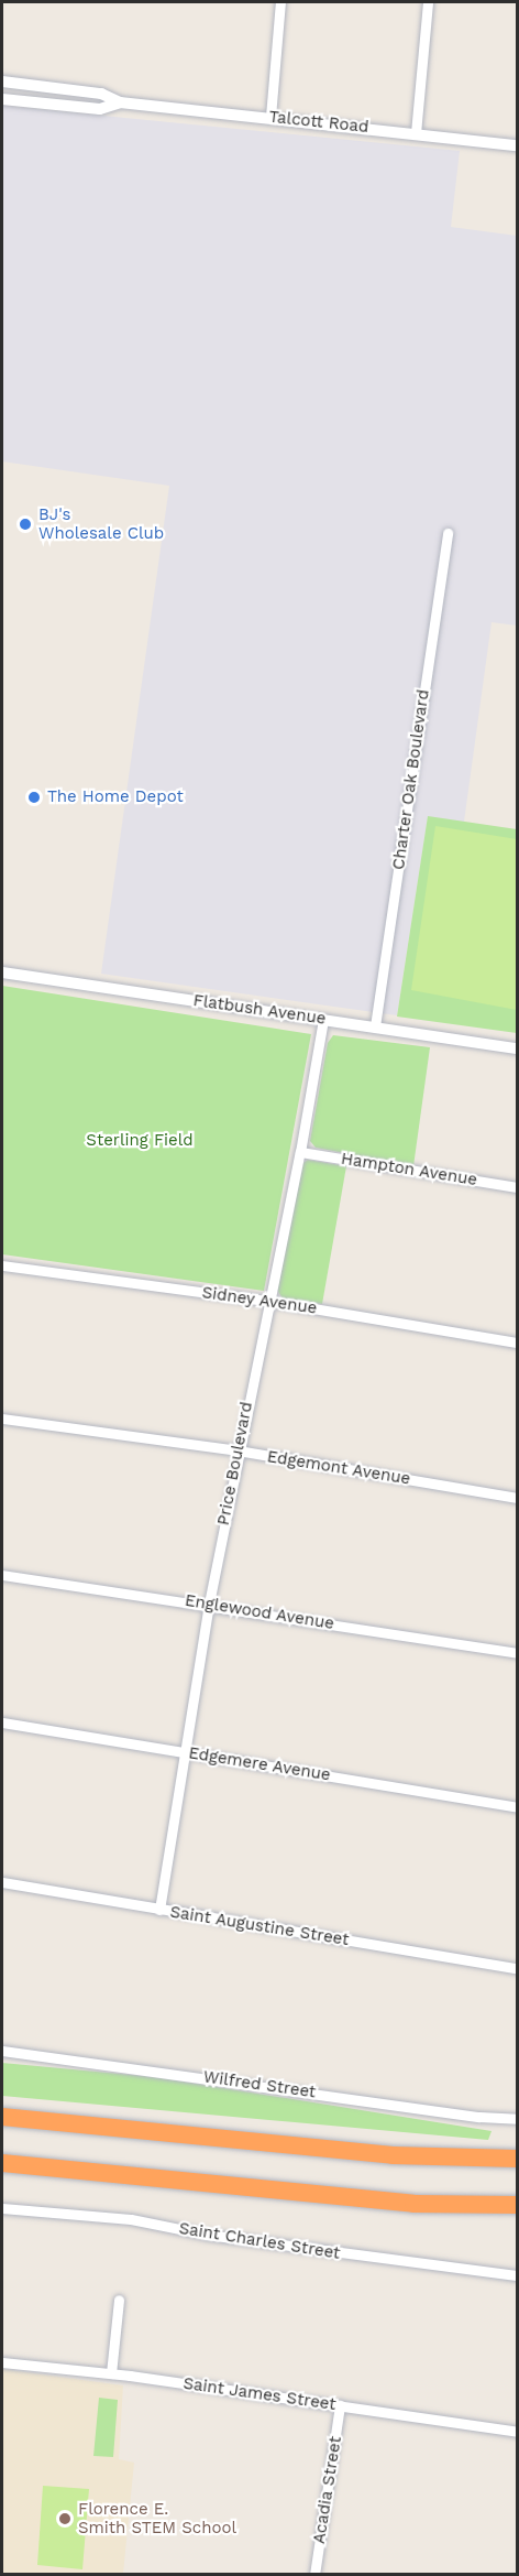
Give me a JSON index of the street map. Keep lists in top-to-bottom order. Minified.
{"streets":{"street":["Talcott Road","Charter Oak Boulevard","Flatbush Avenue","Hampton Avenue","Sidney Avenue","Price Boulevard","Edgemont Avenue","Englewood Avenue","Edgemere Avenue","Saint Augustine Street","Wilfred Street","Saint Charles Street","Saint James Street","Acadia Street"]},"crossings":[["Charter Oak Boulevard","Flatbush Avenue"],["Flatbush Avenue","Price Boulevard"],["Hampton Avenue","Price Boulevard"],["Sidney Avenue","Price Boulevard"],["Price Boulevard","Edgemont Avenue"],["Price Boulevard","Englewood Avenue"],["Price Boulevard","Edgemere Avenue"],["Price Boulevard","Saint Augustine Street"],["Saint James Street","Acadia Street"]],"parks":["Sterling Field"],"places":["BJ's Wholesale Club","The Home Depot","Florence E. Smith STEM School"]}
